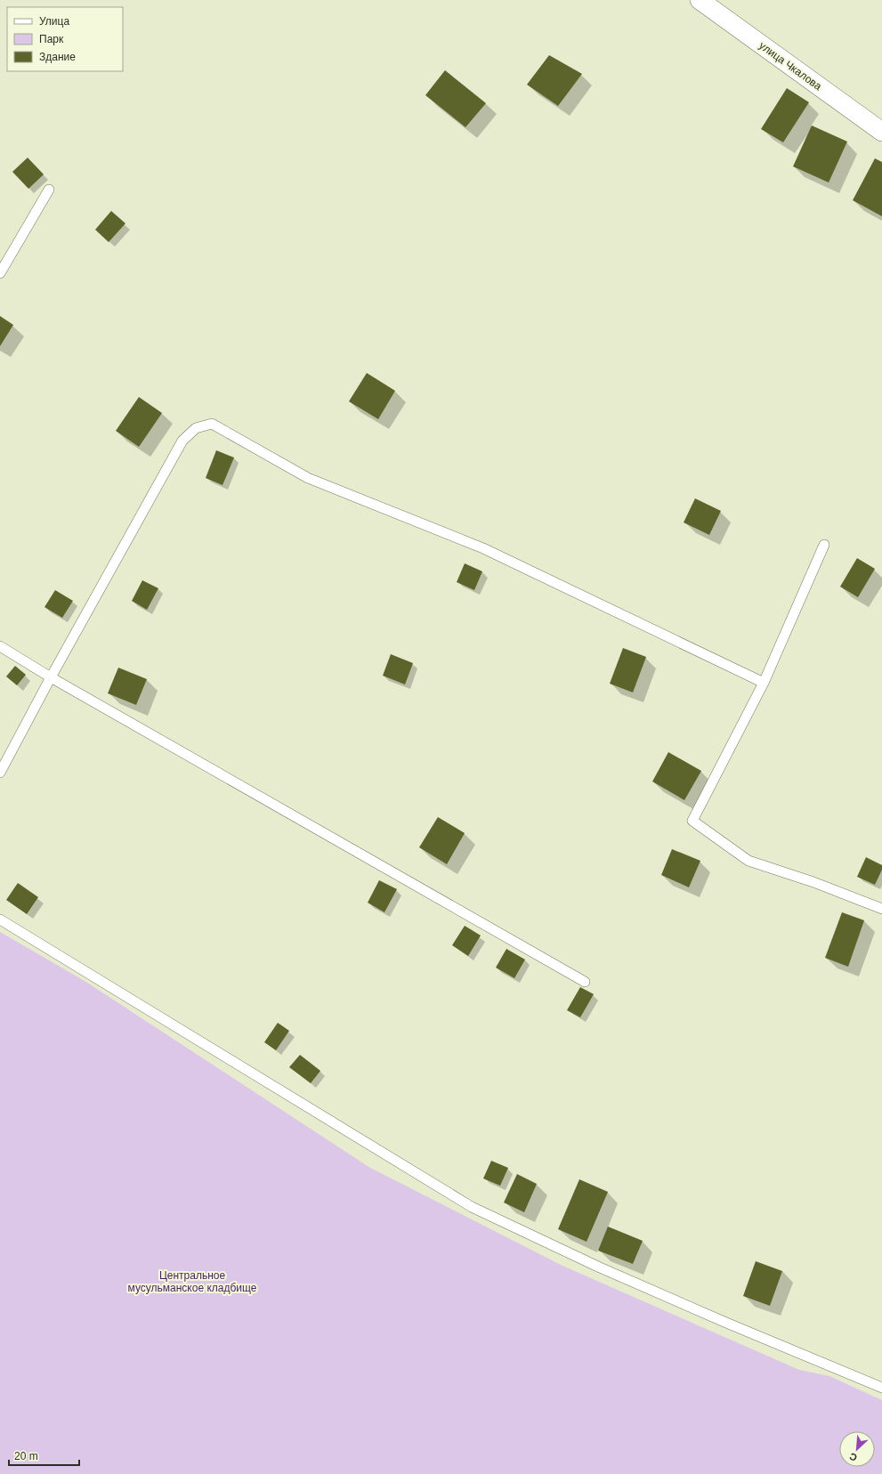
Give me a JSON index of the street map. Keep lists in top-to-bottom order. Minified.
{"streets":{"street":["улица Чкалова"]},"parks":["Центральное мусульманское кладбище"],"legend":["Улица","Парк","Здание"],"scale_bar":"20 m","north":"bottom left"}
